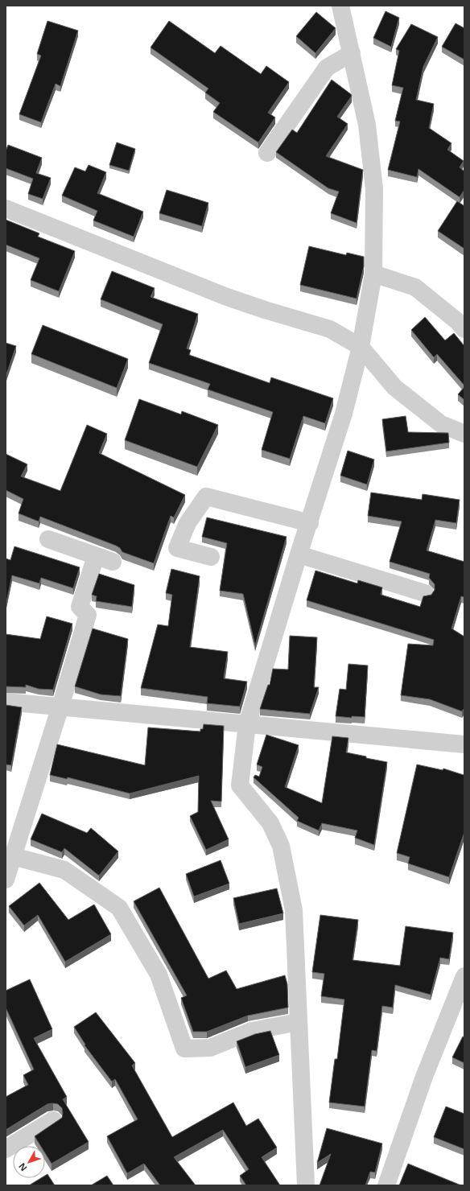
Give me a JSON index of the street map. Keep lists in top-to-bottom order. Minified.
{"north":"bottom left"}
